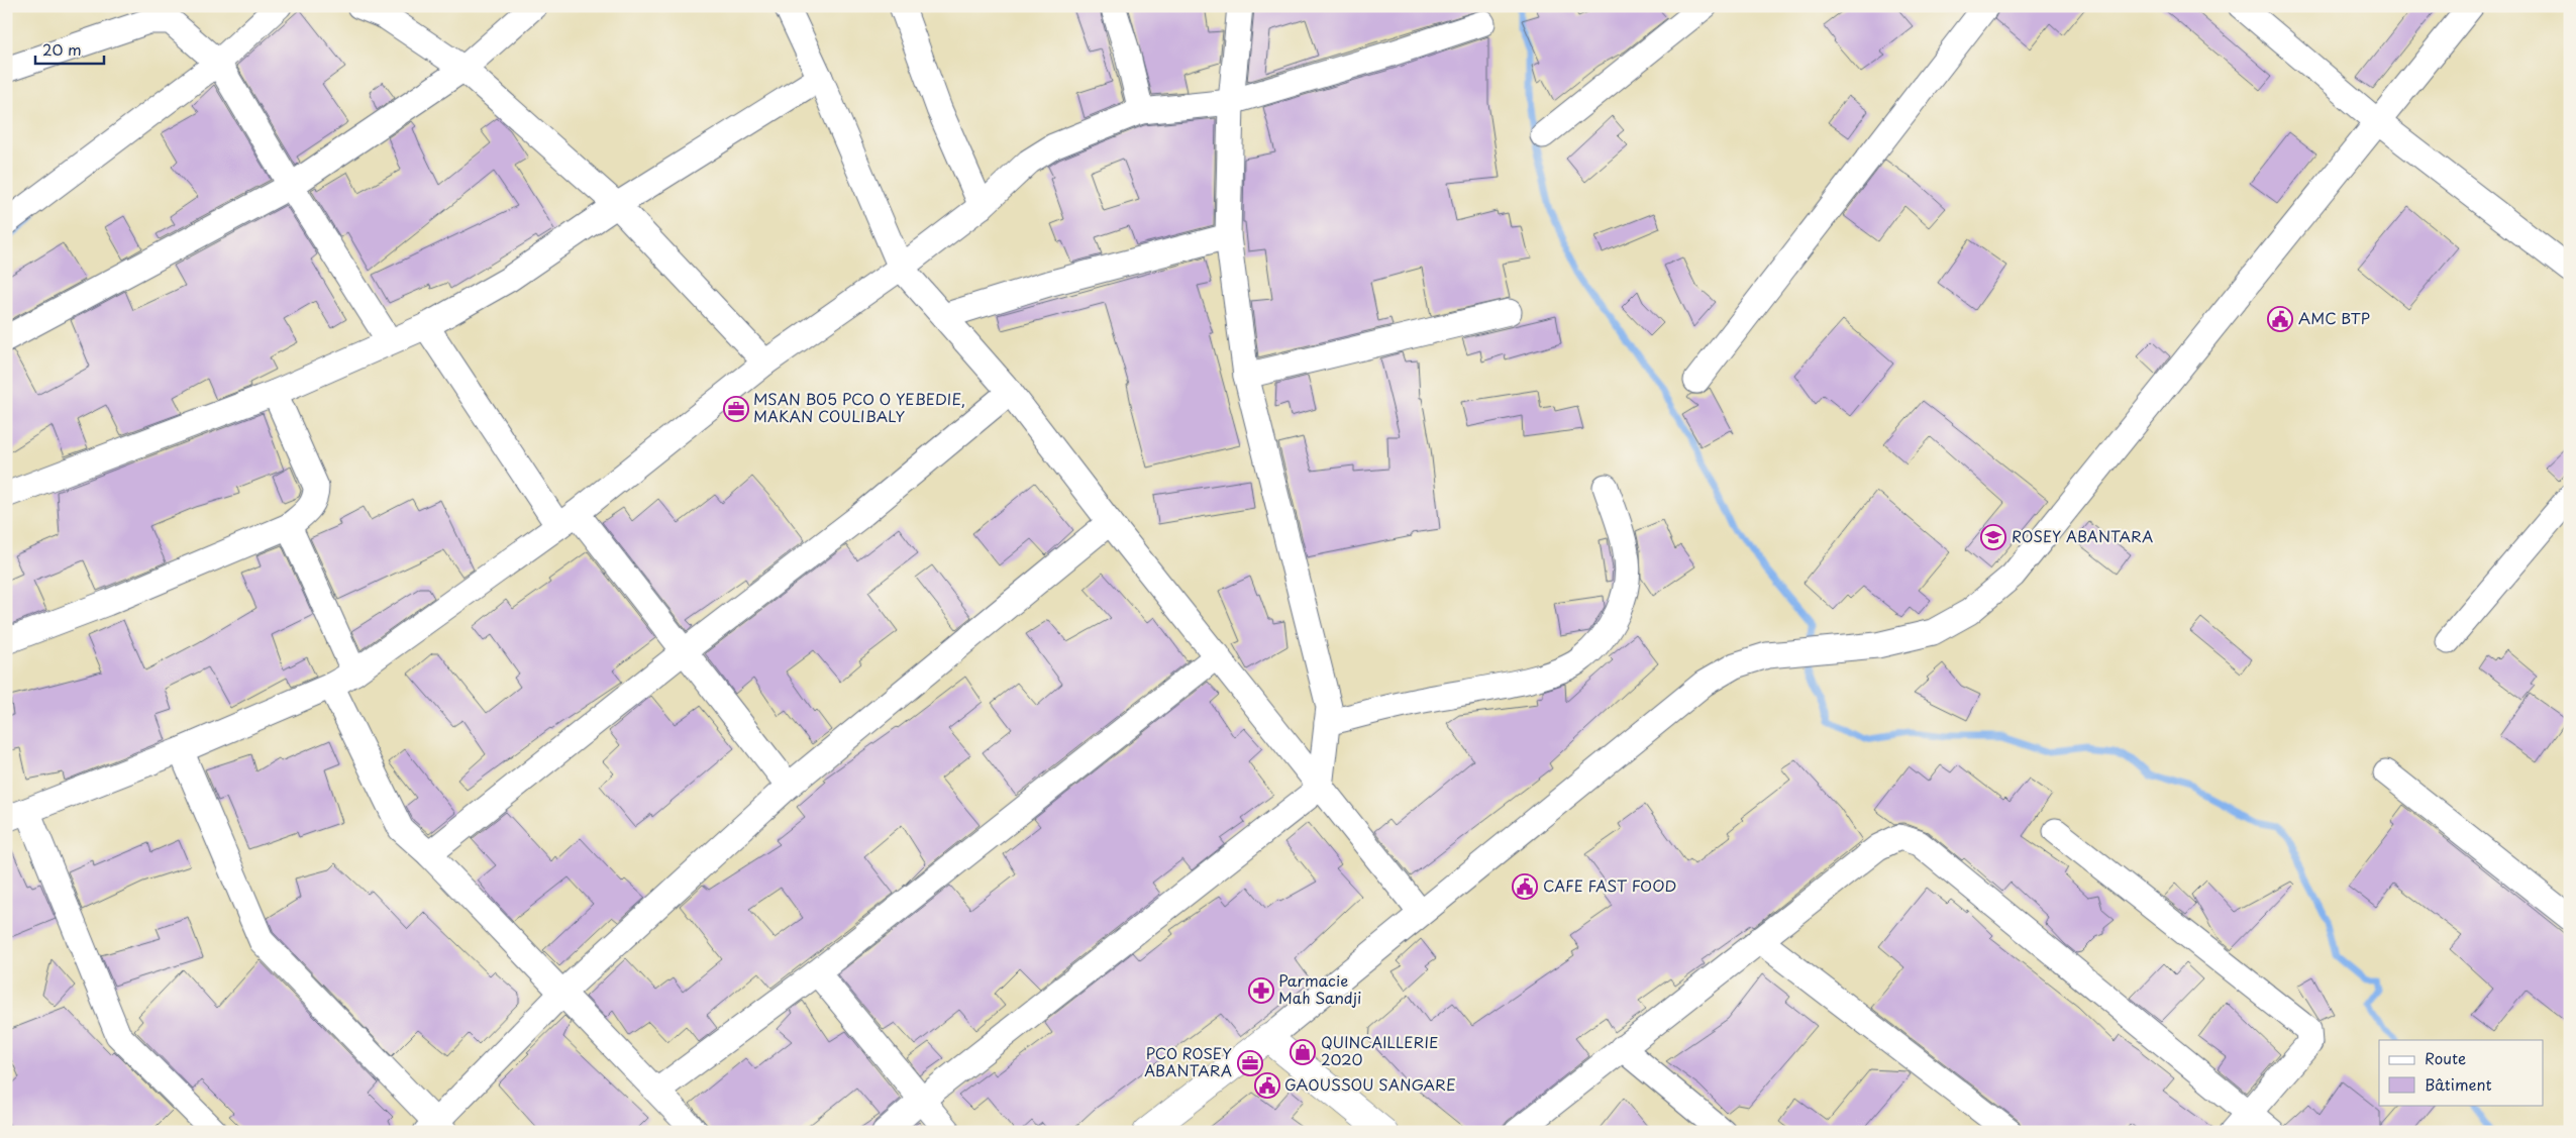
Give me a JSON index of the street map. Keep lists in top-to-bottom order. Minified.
{"places":{"public building":["AMC BTP","CAFE FAST FOOD","GAOUSSOU SANGARE"],"office":["MSAN B05 PCO O YEBEDIE, MAKAN COULIBALY","PCO ROSEY ABANTARA"],"school or university":["ROSEY ABANTARA"],"pharmacy":["Parmacie Mah Sandji"],"shop":["QUINCAILLERIE 2020"]},"legend":["Route","Bâtiment"],"scale_bar":"20 m"}
